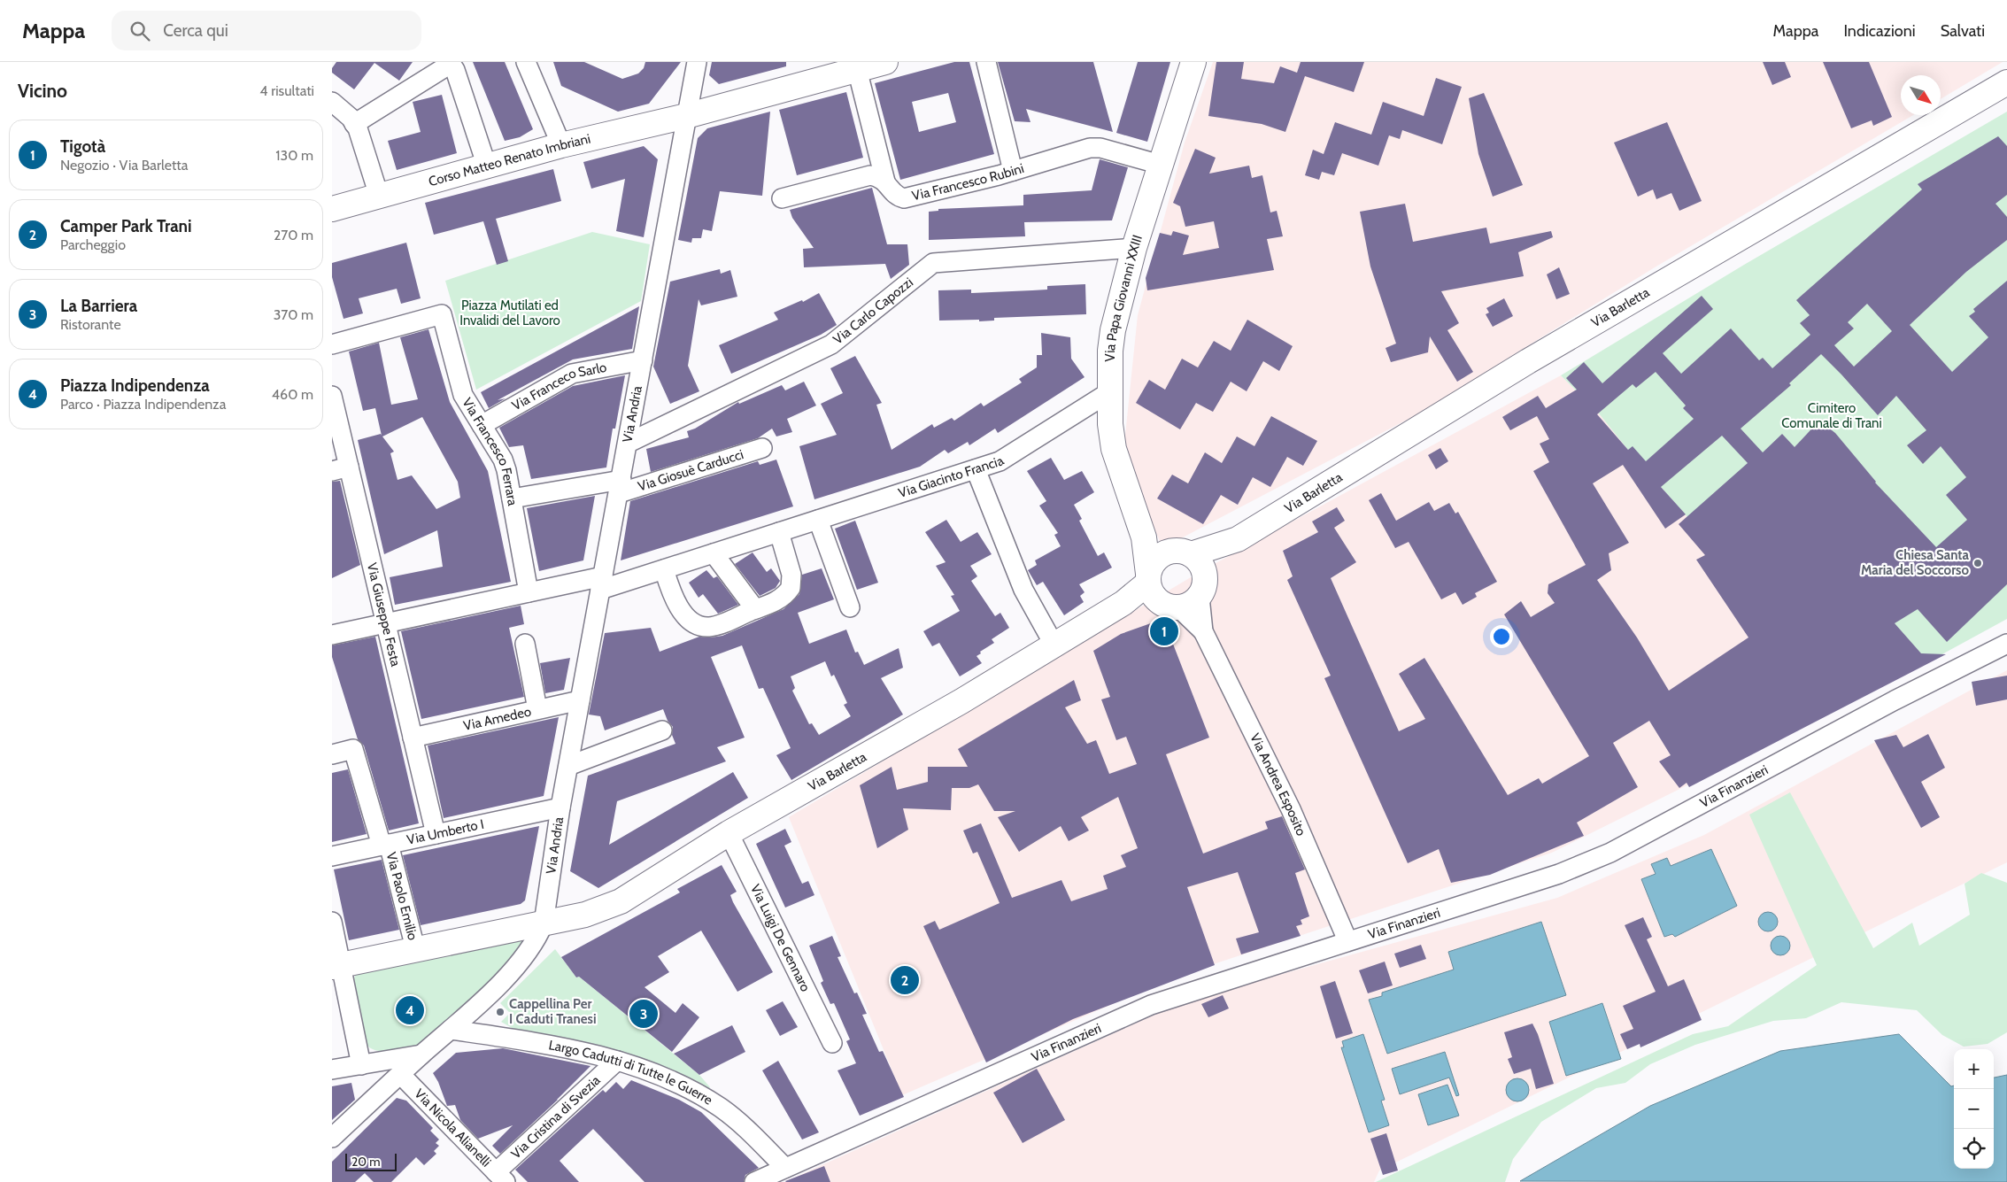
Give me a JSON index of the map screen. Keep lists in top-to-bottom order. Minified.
{"streets":{"main road":["Corso Matteo Renato Imbriani","Via Papa Giovanni XXIII","Via Barletta"],"street":["Via Francesco Rubini","Via Carlo Capozzi","Via Franceco Sarlo","Via Andria","Via Francesco Ferrara","Via Giosuè Carducci","Via Giacinto Francia","Via Giuseppe Festa","Via Amedeo","Via Andrea Esposito","Via Finanzieri","Via Umberto I","Via Paolo Emilio","Via Luigi De Gennaro","Largo Cadutti di Tutte le Guerre","Via Cristina di Svezia","Via Nicola Alianelli"]},"crossings":[["Corso Matteo Renato Imbriani","Via Andria"],["Via Francesco Rubini","Via Papa Giovanni XXIII"],["Via Papa Giovanni XXIII","Via Barletta"],["Via Papa Giovanni XXIII","Via Carlo Capozzi"],["Via Papa Giovanni XXIII","Via Giacinto Francia"],["Via Papa Giovanni XXIII","Via Andrea Esposito"],["Via Barletta","Via Andria"],["Via Barletta","Via Andrea Esposito"],["Via Barletta","Via Paolo Emilio"],["Via Barletta","Via Luigi De Gennaro"],["Via Carlo Capozzi","Via Andria"],["Via Franceco Sarlo","Via Andria"],["Via Franceco Sarlo","Via Francesco Ferrara"],["Via Andria","Via Giosuè Carducci"],["Via Andria","Via Giacinto Francia"],["Via Andria","Via Amedeo"],["Via Andria","Via Umberto I"],["Via Andria","Largo Cadutti di Tutte le Guerre"],["Via Andria","Via Nicola Alianelli"],["Via Francesco Ferrara","Via Giosuè Carducci"],["Via Francesco Ferrara","Via Giacinto Francia"],["Via Giacinto Francia","Via Giuseppe Festa"],["Via Giuseppe Festa","Via Amedeo"],["Via Giuseppe Festa","Via Umberto I"],["Via Andrea Esposito","Via Finanzieri"],["Via Finanzieri","Largo Cadutti di Tutte le Guerre"],["Via Umberto I","Via Paolo Emilio"],["Largo Cadutti di Tutte le Guerre","Via Cristina di Svezia"],["Via Cristina di Svezia","Via Nicola Alianelli"]],"parks":["Piazza Mutilati ed Invalidi del Lavoro","Cimitero Comunale di Trani"],"places":["Chiesa Santa Maria del Soccorso","Cappellina Per I Caduti Tranesi"],"scale_bar":"20 m","north":"bottom right","page":{"header":"Mappa","search":"Cerca qui","nav":["Mappa","Indicazioni","Salvati"],"heading":["Vicino","4 risultati"],"list":[{"mark":"1","name":"Tigotà","note":"Negozio · Via Barletta","value":"130 m"},{"mark":"2","name":"Camper Park Trani","note":"Parcheggio","value":"270 m"},{"mark":"3","name":"La Barriera","note":"Ristorante","value":"370 m"},{"mark":"4","name":"Piazza Indipendenza","note":"Parco · Piazza Indipendenza","value":"460 m"}],"pins":["1","2","4","3"],"map_buttons":["+","−"],"scale":"20 m"}}
